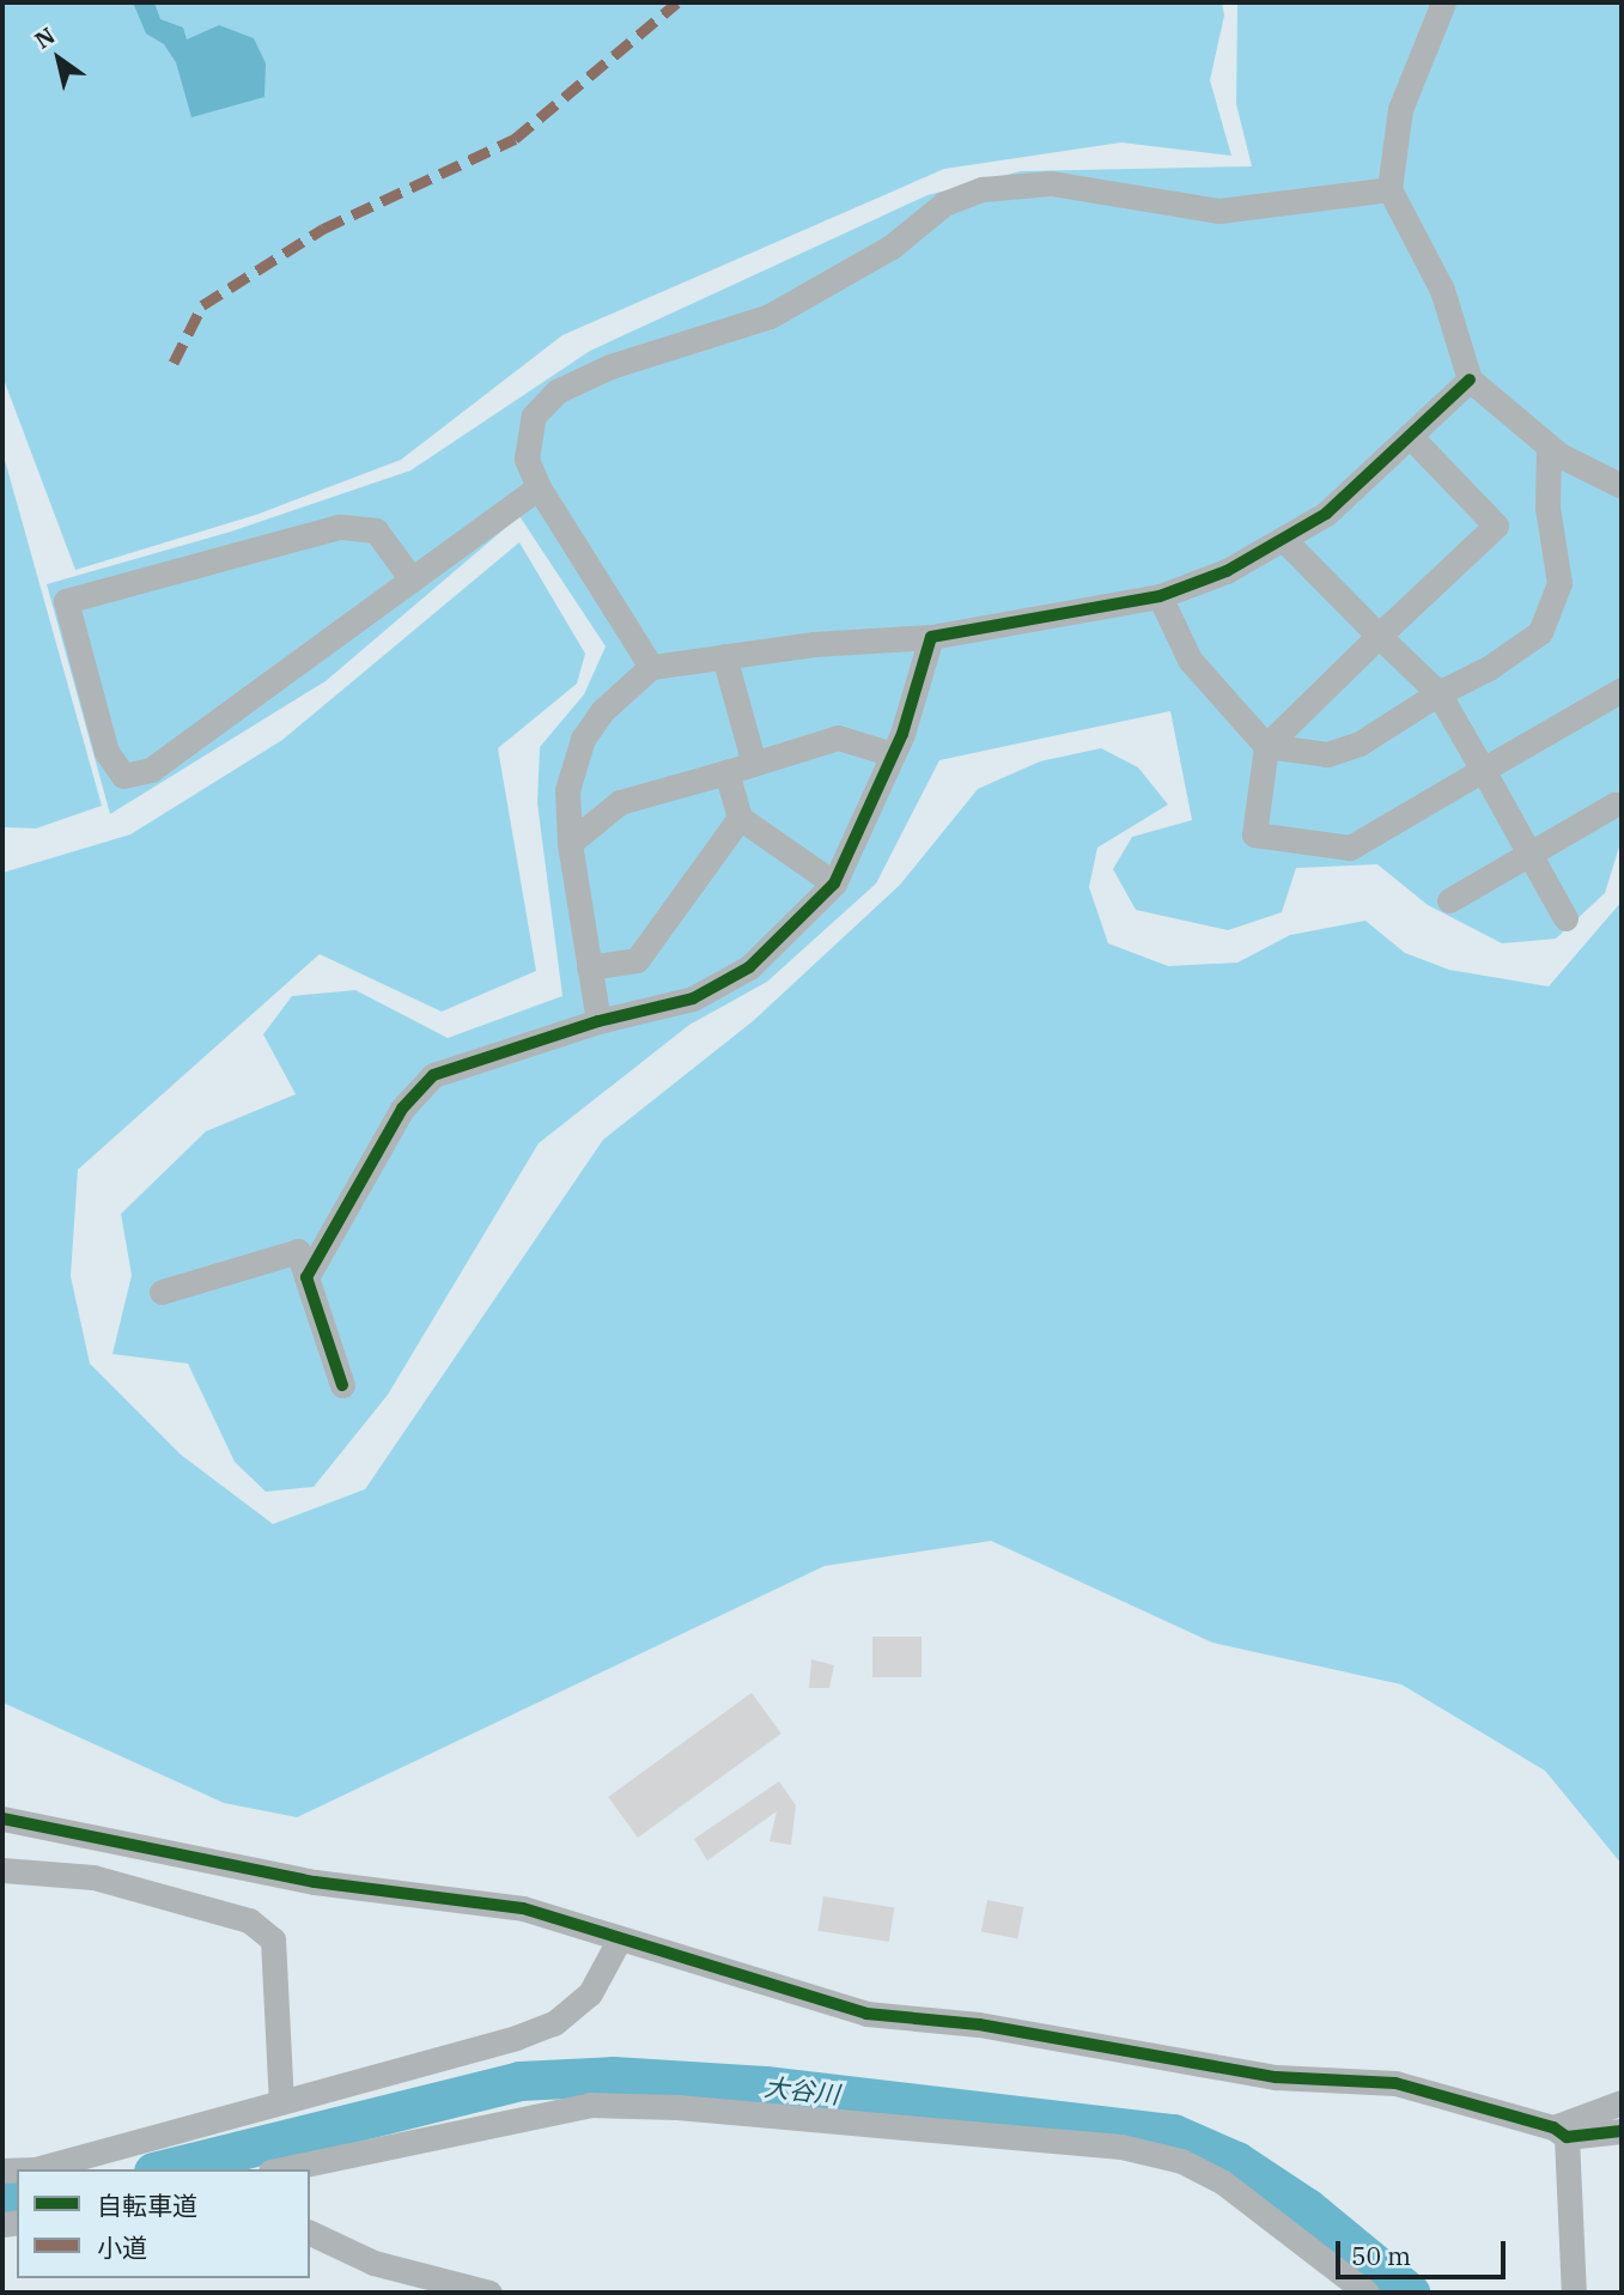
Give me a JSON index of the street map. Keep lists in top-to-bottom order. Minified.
{"water":["大谷川"],"legend":["自転車道","小道"],"scale_bar":"50 m","north":"top left"}
